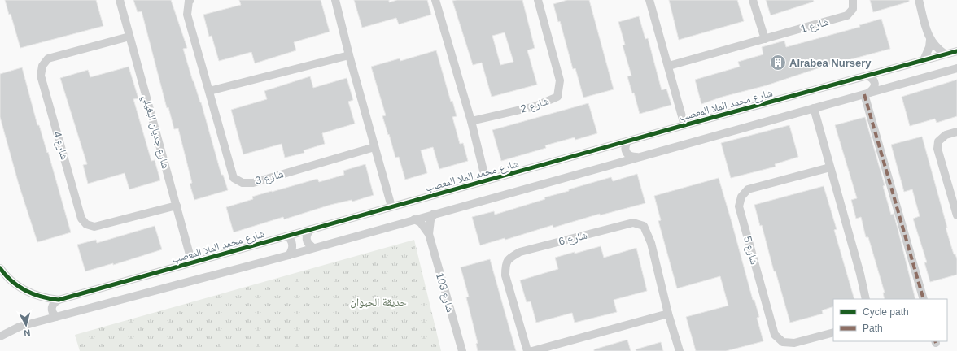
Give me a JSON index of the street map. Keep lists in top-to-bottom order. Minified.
{"streets":{"street":["شارع 1","شارع 2","شارع محمد الملا المعصب","شارع جديان البغيلي","شارع 4","شارع 3","شارع 6","شارع 5","شارع 103"]},"crossings":[["شارع محمد الملا المعصب","شارع جديان البغيلي"],["شارع جديان البغيلي","شارع 4"]],"parks":["حديقة الحيوان"],"places":{"building":["Alrabea Nursery"]},"legend":["Cycle path","Path"],"north":"bottom"}
